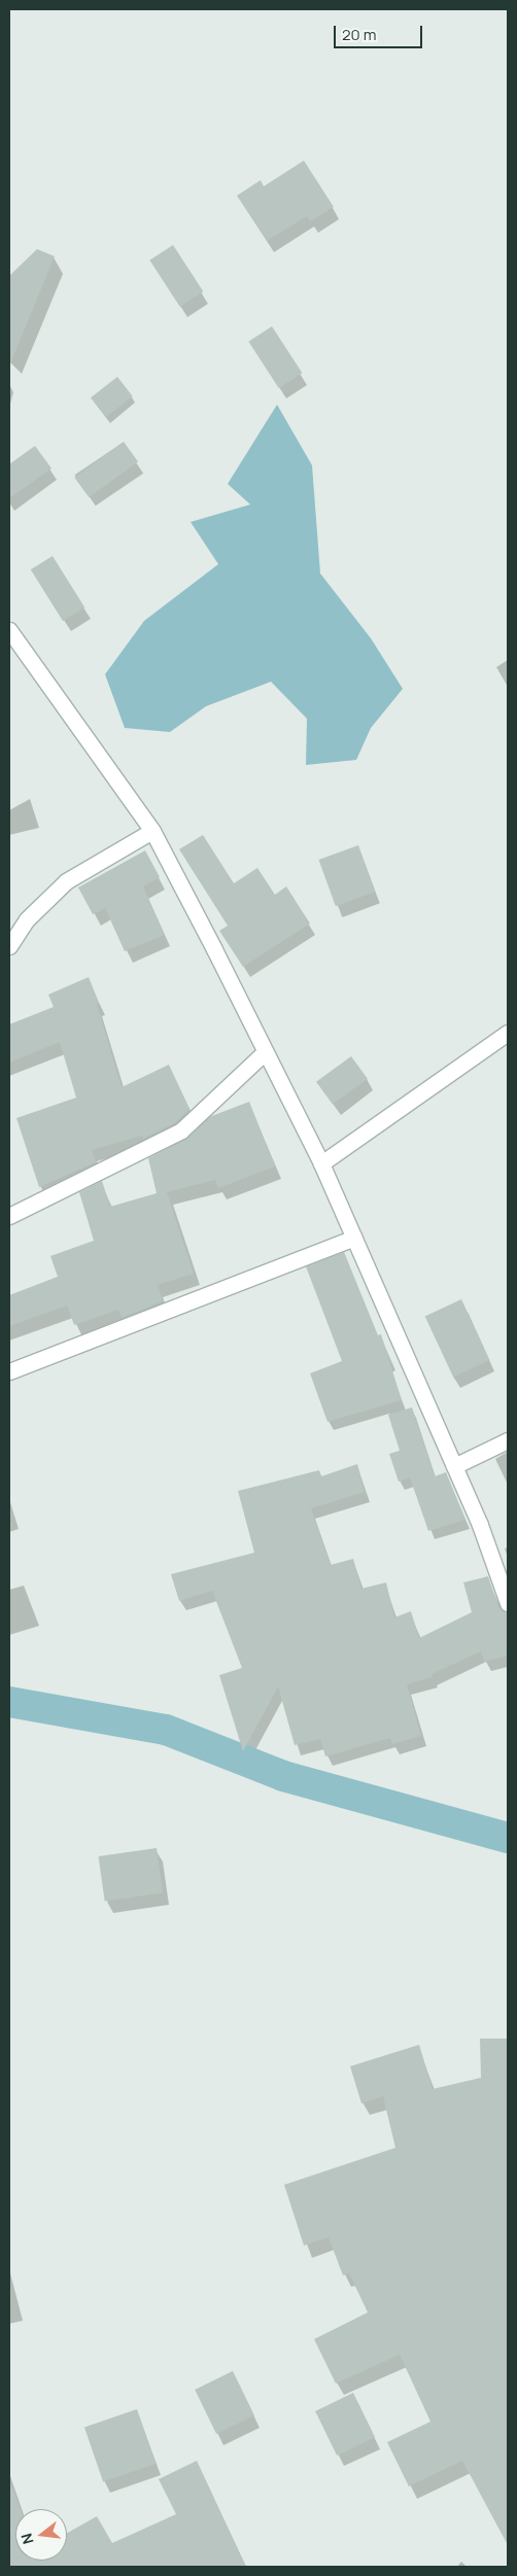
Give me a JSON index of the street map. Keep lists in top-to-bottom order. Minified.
{"scale_bar":"20 m","north":"left"}
